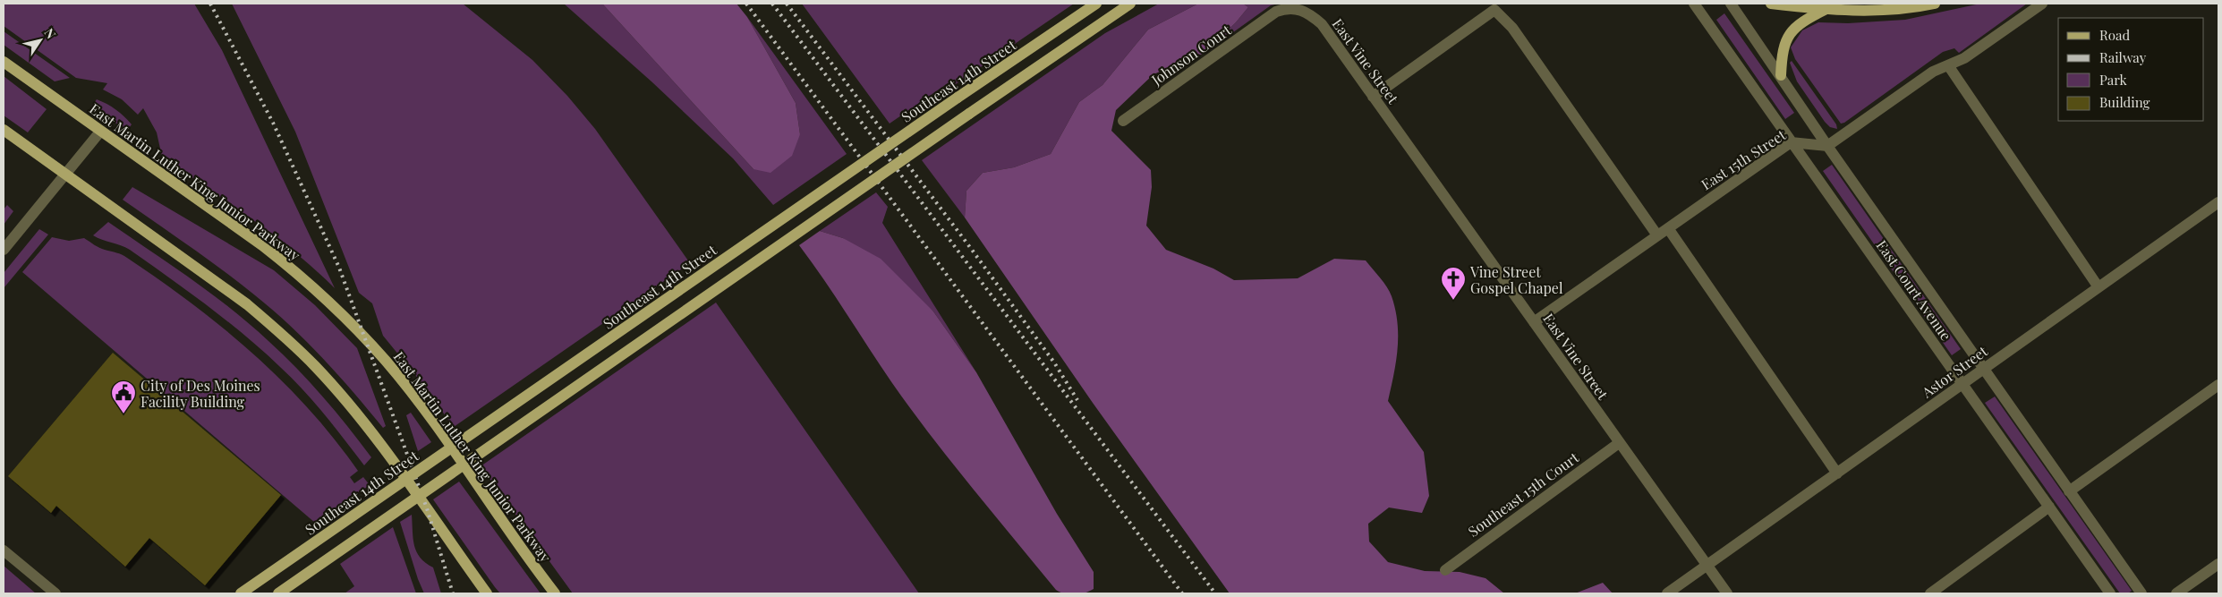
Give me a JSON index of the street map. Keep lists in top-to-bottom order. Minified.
{"streets":{"main road":["Southeast 14th Street","East Martin Luther King Junior Parkway"],"street":["Johnson Court","East Vine Street","East 15th Street","East Court Avenue","Astor Street","Southeast 15th Court"]},"crossings":[["Johnson Court","East Vine Street"],["East Vine Street","East 15th Street"],["East Vine Street","Astor Street"],["East Vine Street","Southeast 15th Court"],["East 15th Street","East Court Avenue"],["East Court Avenue","Astor Street"]],"places":{"church":["Vine Street Gospel Chapel"],"public building":["City of Des Moines Facility Building"]},"legend":["Road","Railway","Park","Building"],"north":"top right"}
